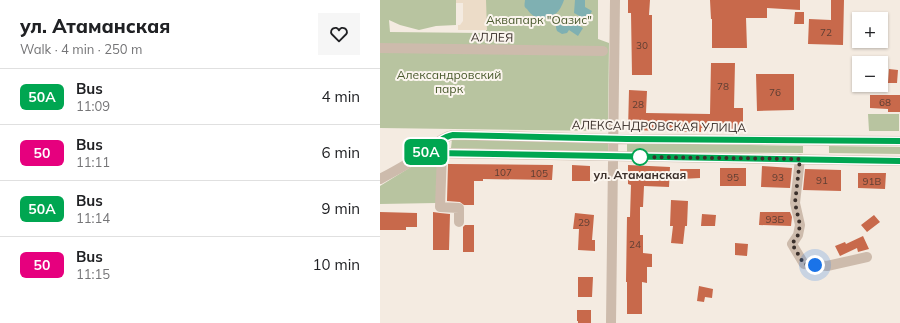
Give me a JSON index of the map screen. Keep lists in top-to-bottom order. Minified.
{"streets":{"street":["АЛЛЕЯ","АЛЕКСАНДРОВСКАЯ УЛИЦА"]},"parks":["Аквапарк \"Оазис\"","Александровский парк"],"places":["ул. Атаманская"],"lines":["bus line 50А"],"house_numbers":["72","30","78","76","68","28","107","105","95","93","91","91В","93Б","29","24"],"page":{"heading":["ул. Атаманская","Walk · 4 min · 250 m"],"on_map":"50А","map_buttons":["+","−"],"list":[{"mark":"50А","name":"Bus","note":"11:09","value":"4 min"},{"mark":"50","name":"Bus","note":"11:11","value":"6 min"},{"mark":"50А","name":"Bus","note":"11:14","value":"9 min"},{"mark":"50","name":"Bus","note":"11:15","value":"10 min"}]}}
